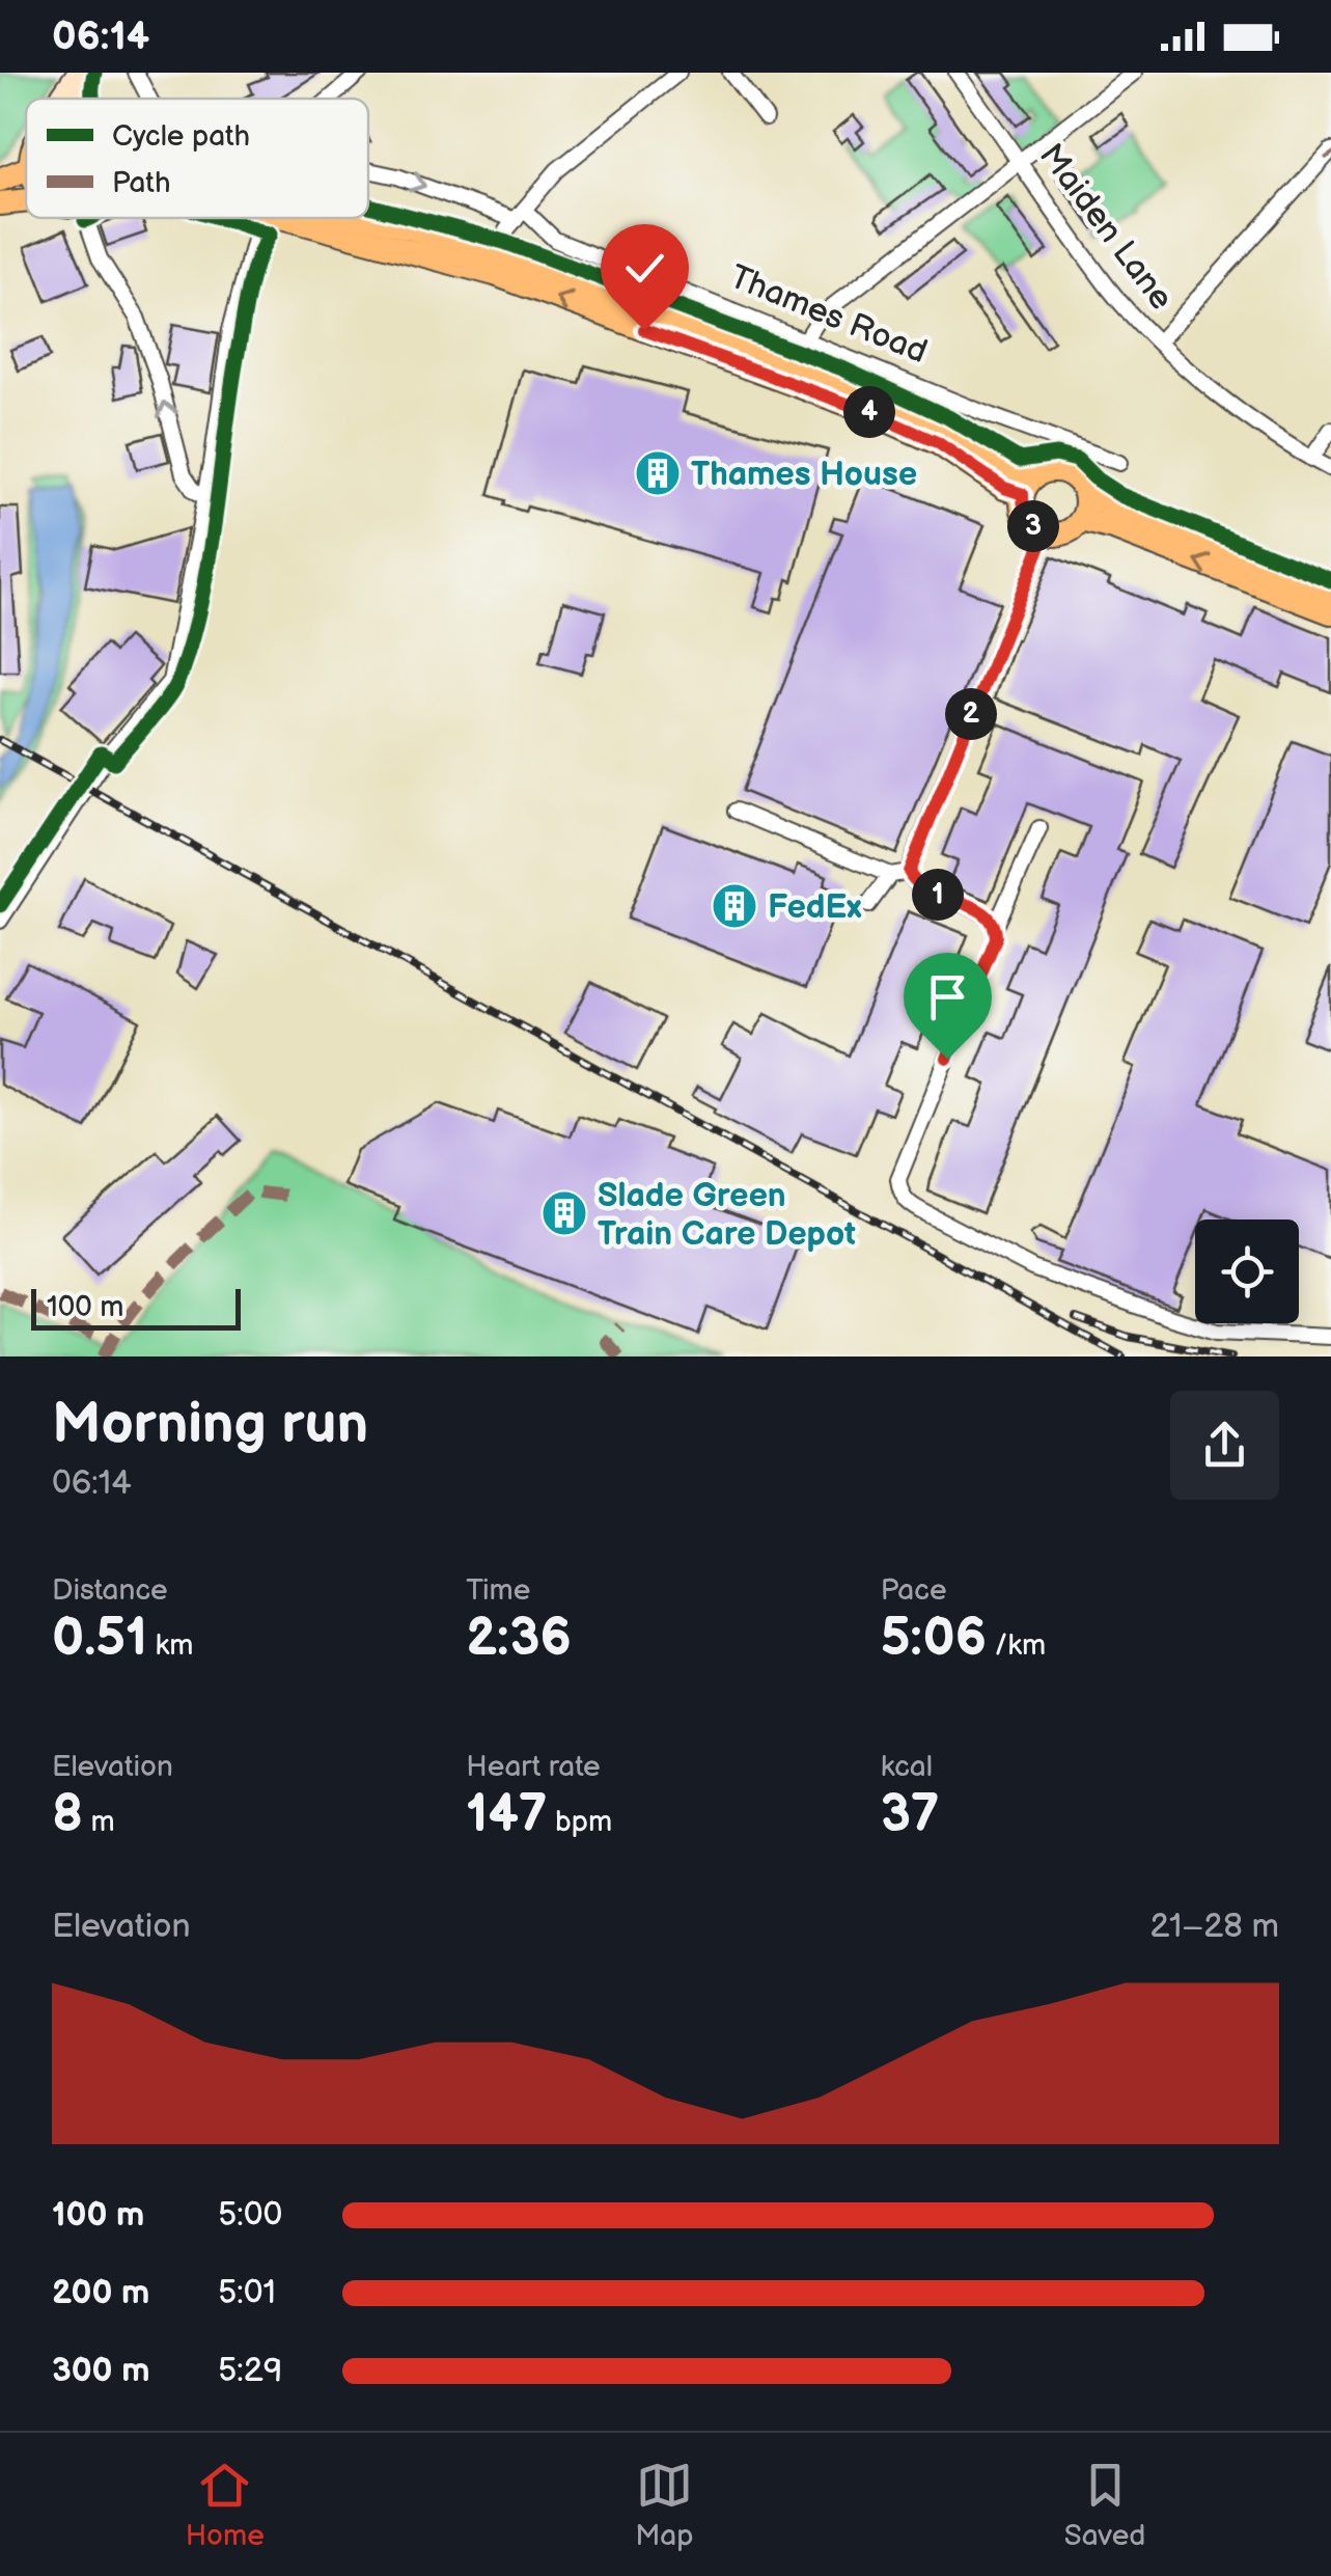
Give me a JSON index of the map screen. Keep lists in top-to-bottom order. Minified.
{"streets":{"main road":["Thames Road"],"street":["Maiden Lane"]},"places":{"building":["Thames House","FedEx","Slade Green Train Care Depot"]},"legend":["Cycle path","Path"],"scale_bar":"100 m","page":{"status":"06:14","pins":["4","3","2","1"],"scale":"100 m","heading":["Morning run","06:14"],"stats":[["Distance","0.51 km"],["Time","2:36"],["Pace","5:06 /km"],["Elevation","8 m"],["Heart rate","147 bpm"],["kcal","37"]],"chart":["Elevation","21–28 m"],"list":[{"name":"100 m","note":"5:00"},{"name":"200 m","note":"5:01"},{"name":"300 m","note":"5:29"}],"tabs":["Home","Map","Saved"]}}
